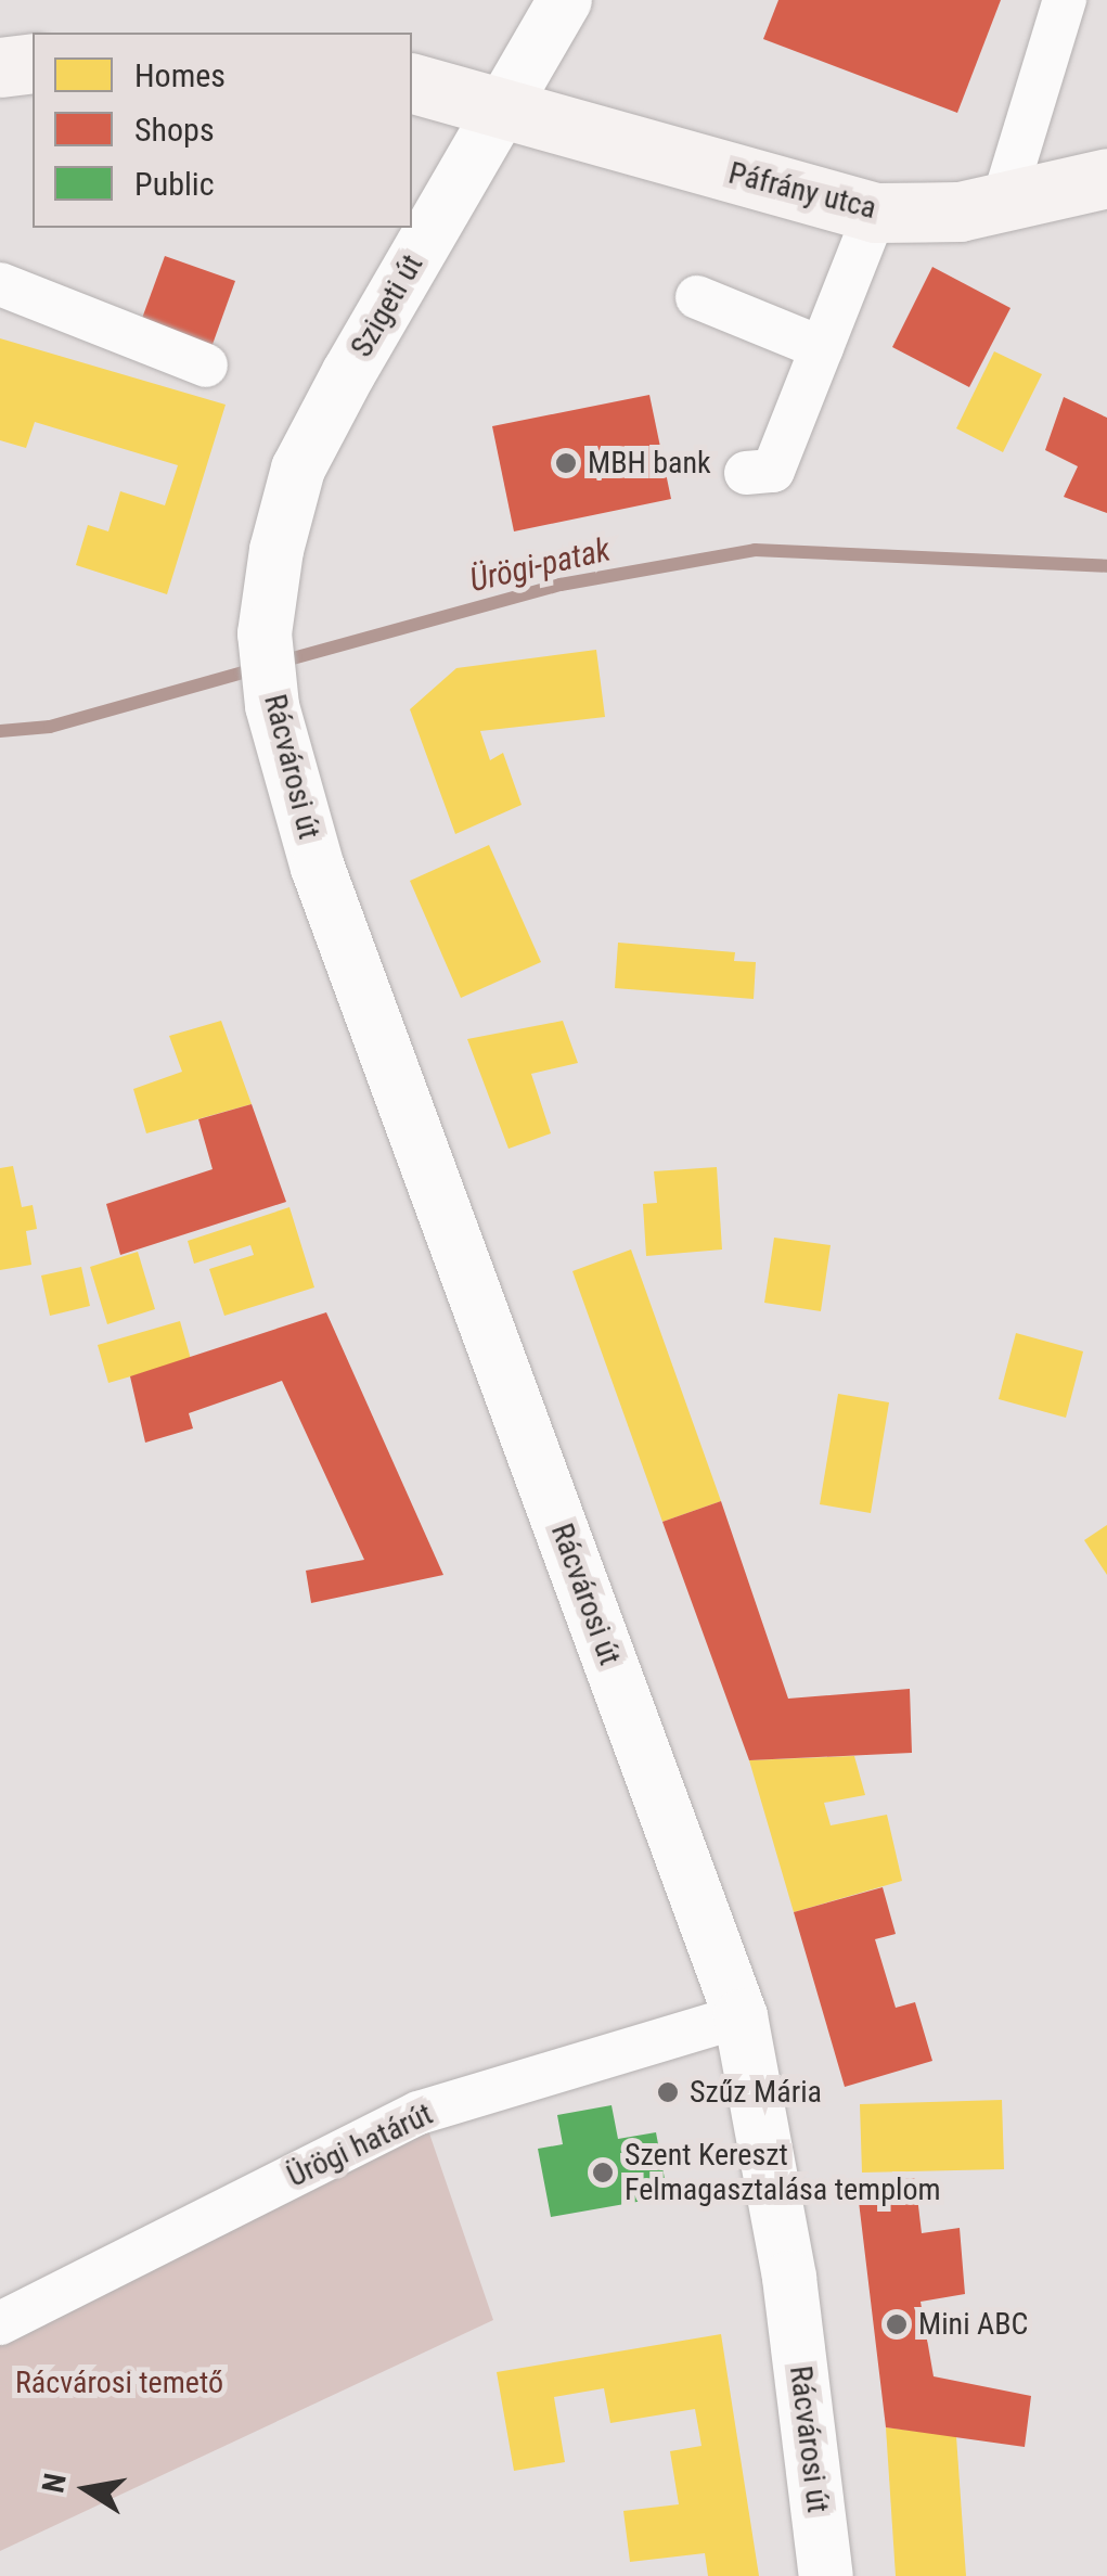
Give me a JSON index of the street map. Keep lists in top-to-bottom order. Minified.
{"streets":{"main road":["Páfrány utca"],"street":["Szigeti út","Rácvárosi út","Ürögi határút"]},"crossings":[["Páfrány utca","Szigeti út"],["Szigeti út","Rácvárosi út"],["Rácvárosi út","Ürögi határút"]],"water":["Ürögi-patak"],"parks":["Rácvárosi temető"],"places":["MBH bank","Szűz Mária","Szent Kereszt Felmagasztalása templom","Mini ABC"],"legend":["Homes","Shops","Public"],"north":"left"}
